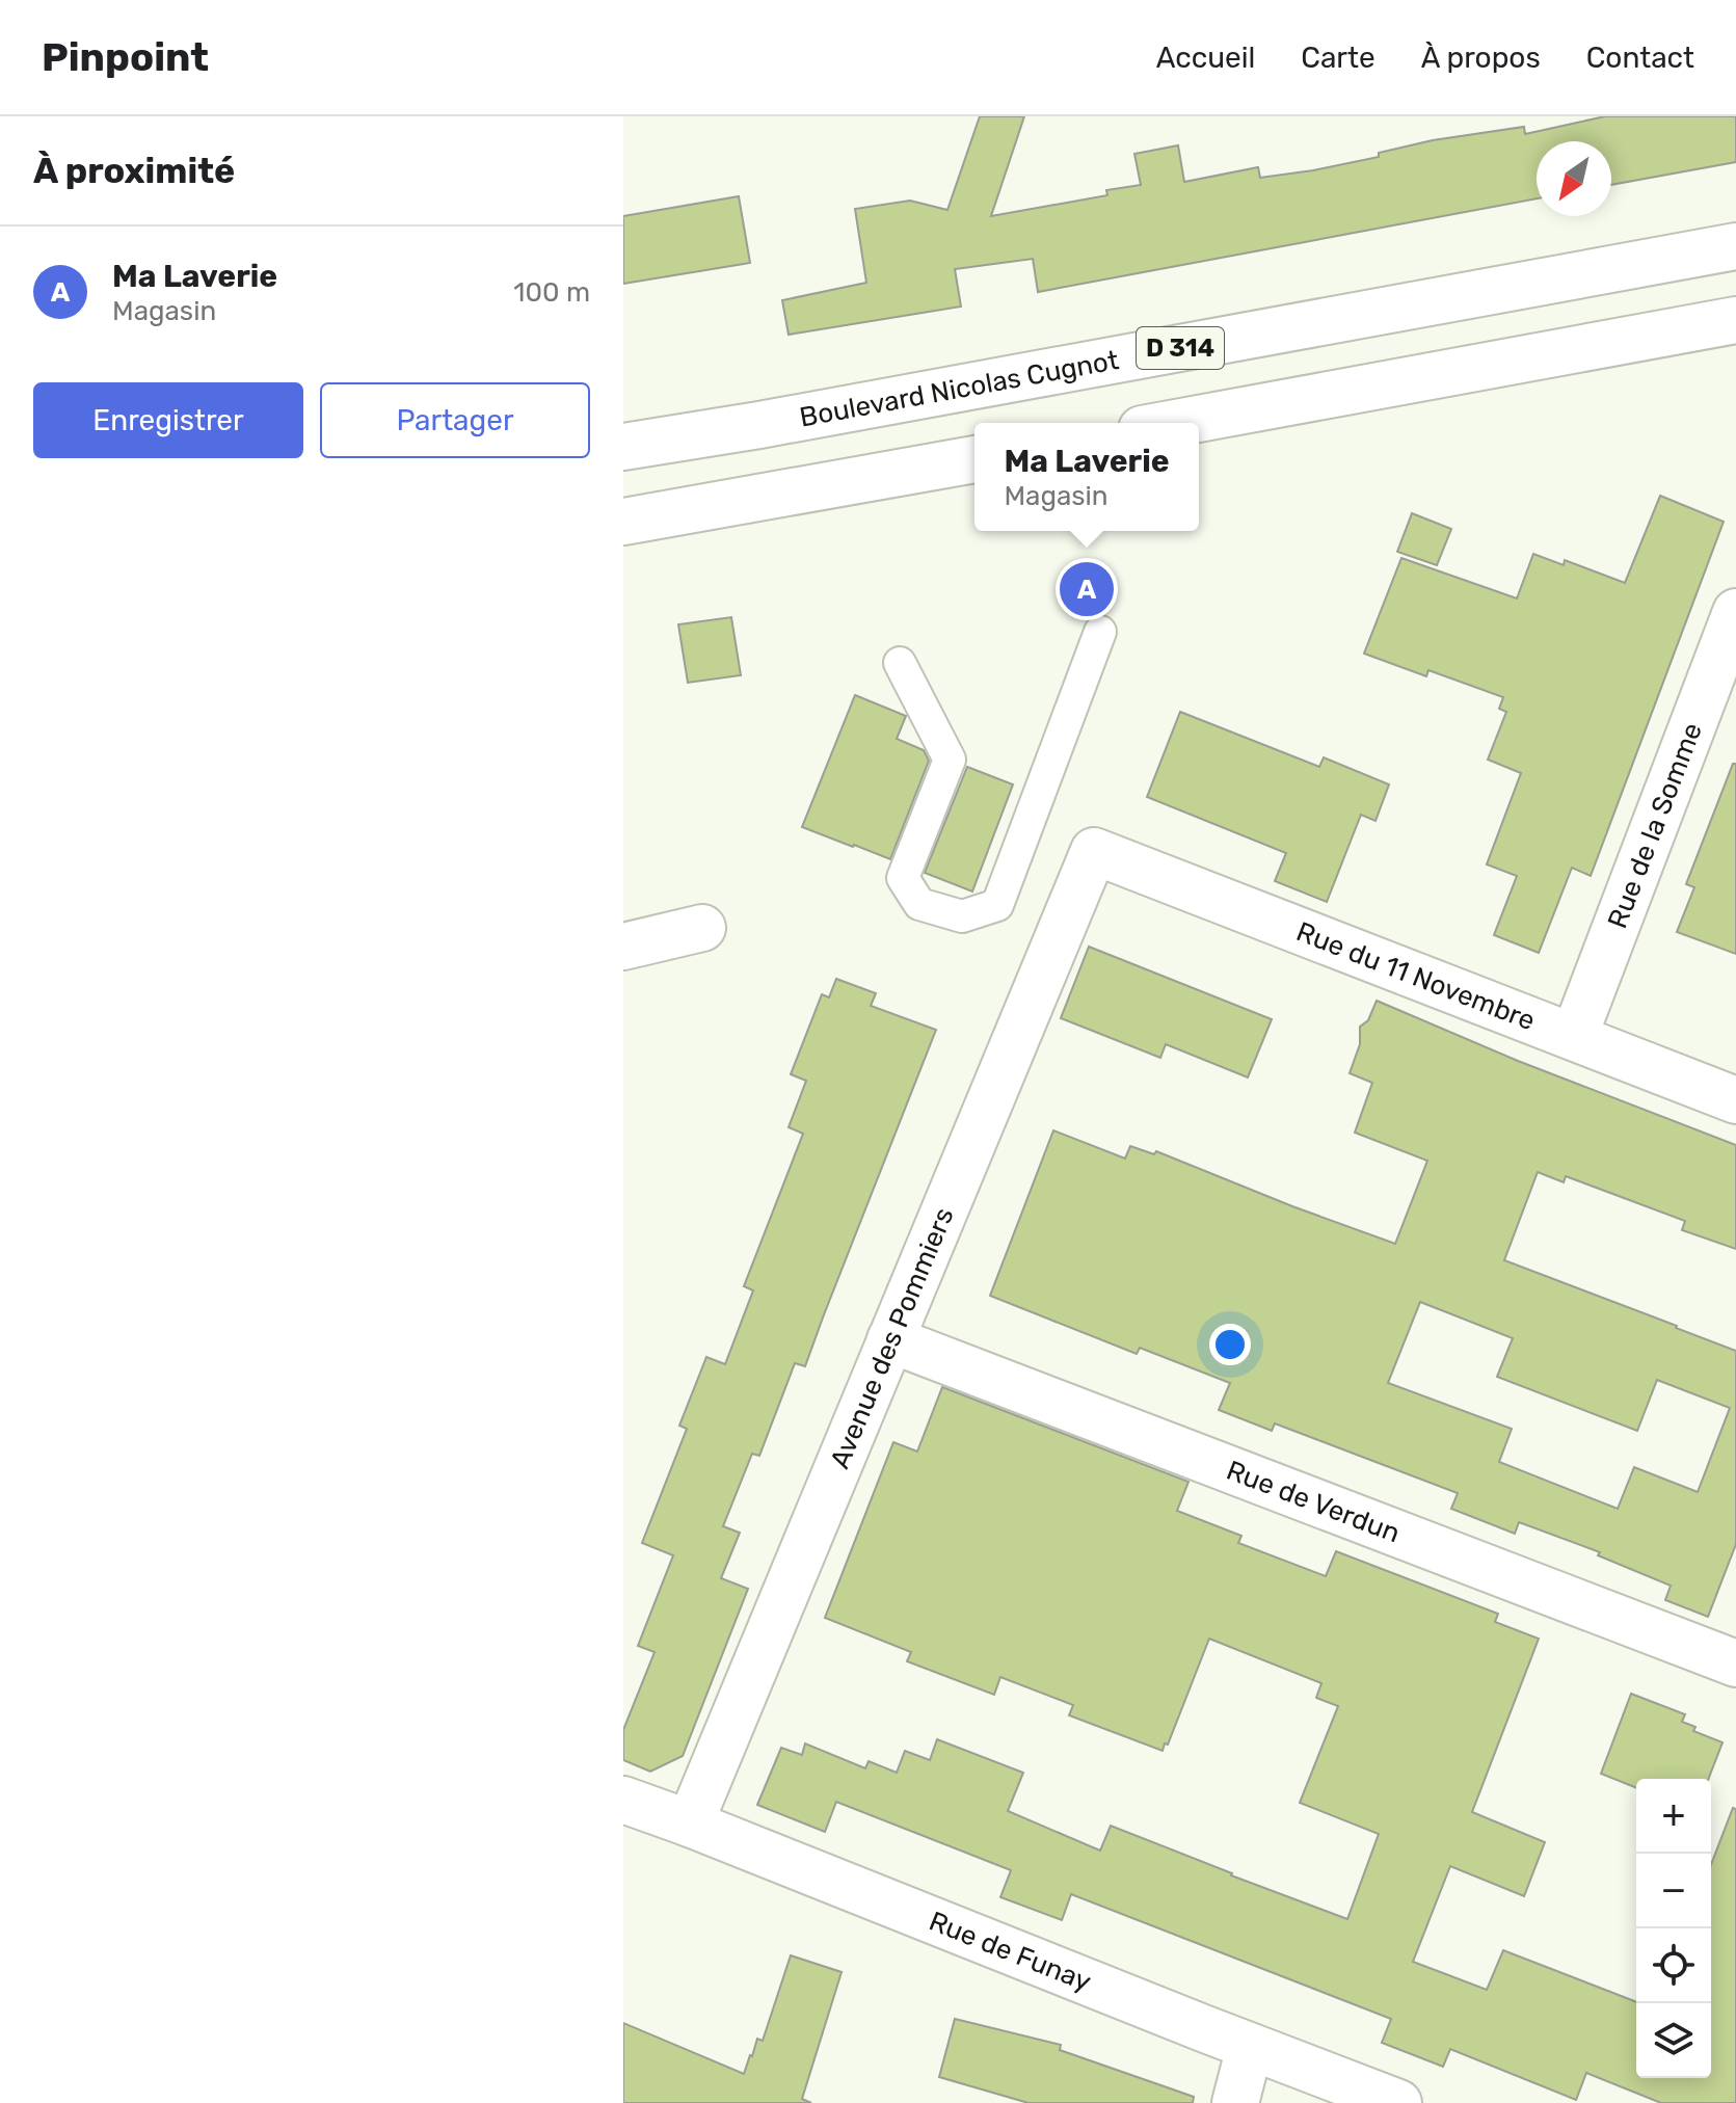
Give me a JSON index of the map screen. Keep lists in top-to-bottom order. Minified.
{"streets":{"street":["D 314","Boulevard Nicolas Cugnot","Rue de la Somme","Rue du 11 Novembre","Avenue des Pommiers","Rue de Verdun","Rue de Funay"]},"crossings":[["Rue de la Somme","Rue du 11 Novembre"],["Rue du 11 Novembre","Avenue des Pommiers"],["Avenue des Pommiers","Rue de Verdun"],["Avenue des Pommiers","Rue de Funay"]],"north":"bottom left","page":{"header":"Pinpoint","nav":["Accueil","Carte","À propos","Contact"],"heading":"À proximité","list":[{"mark":"A","name":"Ma Laverie","note":"Magasin","value":"100 m"}],"buttons":["Enregistrer","Partager"],"popup":["Ma Laverie","Magasin"],"pins":"A","map_buttons":["+","−"]}}
